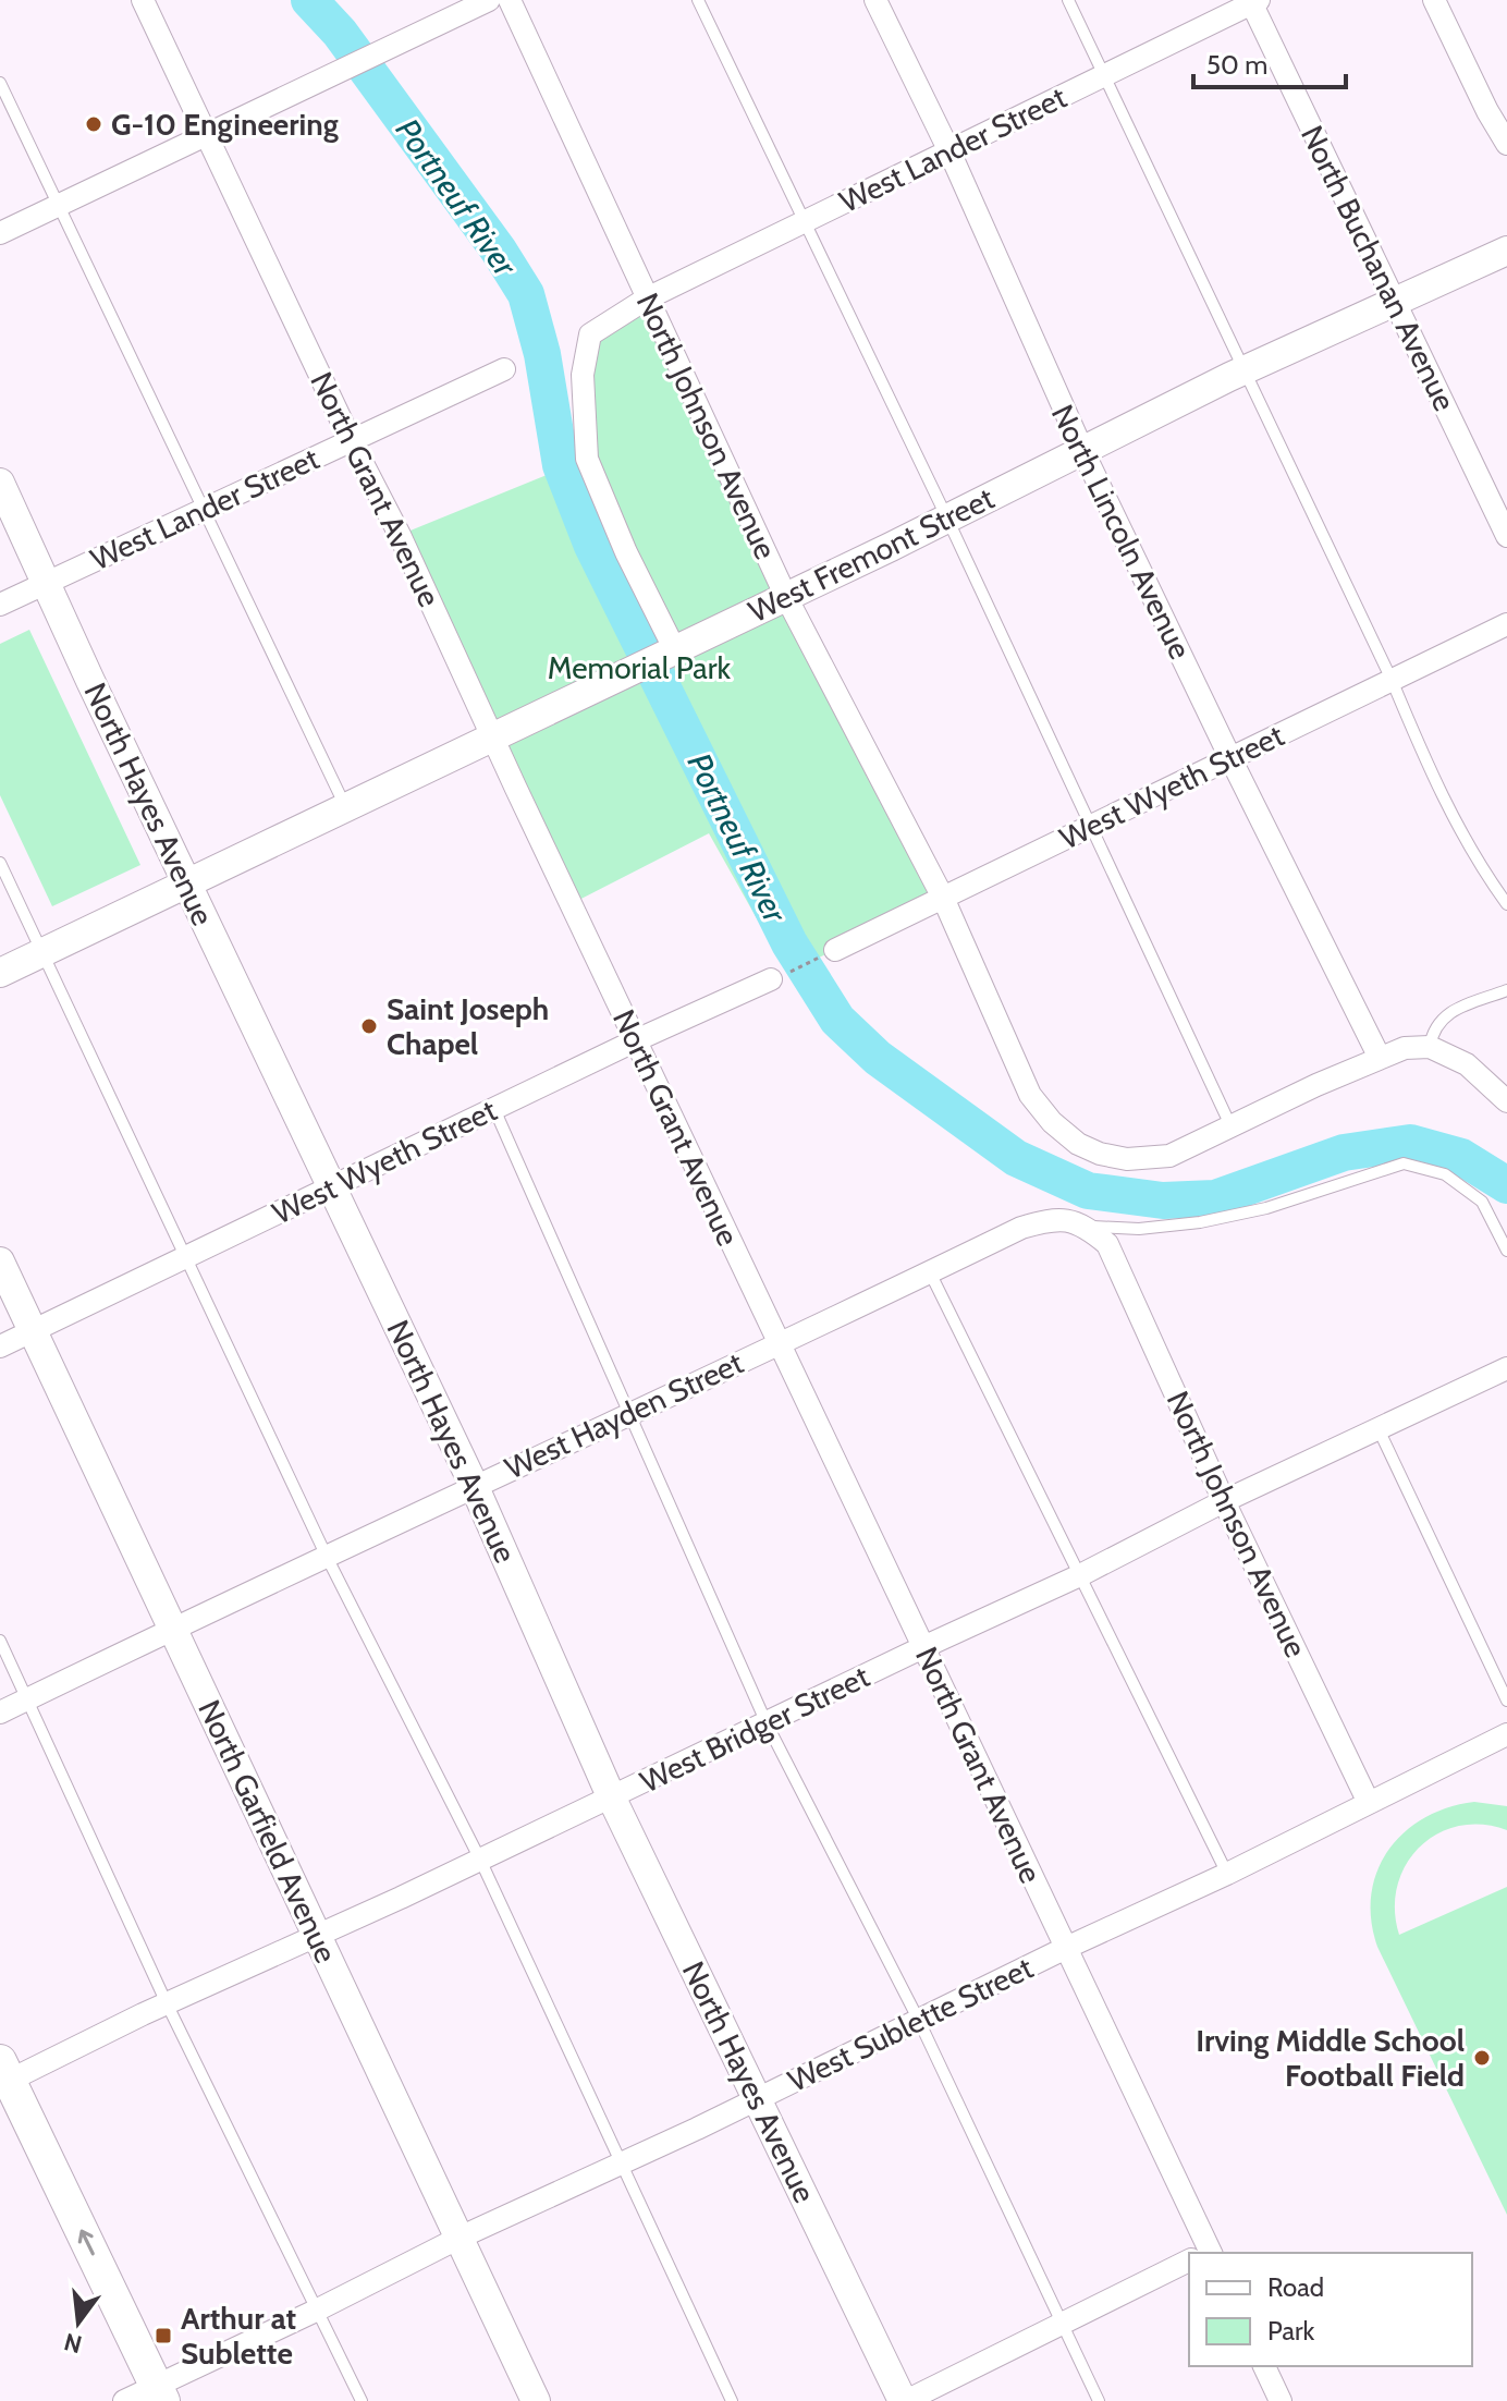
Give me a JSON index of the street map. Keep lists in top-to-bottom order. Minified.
{"streets":{"street":["West Lander Street","North Buchanan Avenue","North Johnson Avenue","North Grant Avenue","North Lincoln Avenue","West Fremont Street","West Wyeth Street","North Hayes Avenue","West Hayden Street","West Bridger Street","North Garfield Avenue","West Sublette Street"]},"crossings":[["West Lander Street","North Buchanan Avenue"],["West Lander Street","North Johnson Avenue"],["West Lander Street","North Grant Avenue"],["West Lander Street","North Lincoln Avenue"],["West Lander Street","West Fremont Street"],["West Lander Street","North Hayes Avenue"],["North Buchanan Avenue","West Fremont Street"],["North Johnson Avenue","West Fremont Street"],["North Johnson Avenue","West Wyeth Street"],["North Johnson Avenue","West Hayden Street"],["North Johnson Avenue","West Bridger Street"],["North Johnson Avenue","West Sublette Street"],["North Grant Avenue","West Fremont Street"],["North Grant Avenue","West Wyeth Street"],["North Grant Avenue","West Hayden Street"],["North Grant Avenue","West Bridger Street"],["North Grant Avenue","West Sublette Street"],["North Lincoln Avenue","West Fremont Street"],["North Lincoln Avenue","West Wyeth Street"],["West Fremont Street","North Hayes Avenue"],["West Wyeth Street","North Hayes Avenue"],["West Wyeth Street","North Garfield Avenue"],["North Hayes Avenue","West Hayden Street"],["North Hayes Avenue","West Bridger Street"],["North Hayes Avenue","West Sublette Street"],["West Hayden Street","North Garfield Avenue"],["West Bridger Street","North Garfield Avenue"],["North Garfield Avenue","West Sublette Street"]],"water":["Portneuf River"],"parks":["Memorial Park"],"places":{"other":["G-10 Engineering","Saint Joseph Chapel","Irving Middle School Football Field"],"transit":["Arthur at Sublette"]},"legend":["Road","Park"],"scale_bar":"50 m","north":"bottom"}
